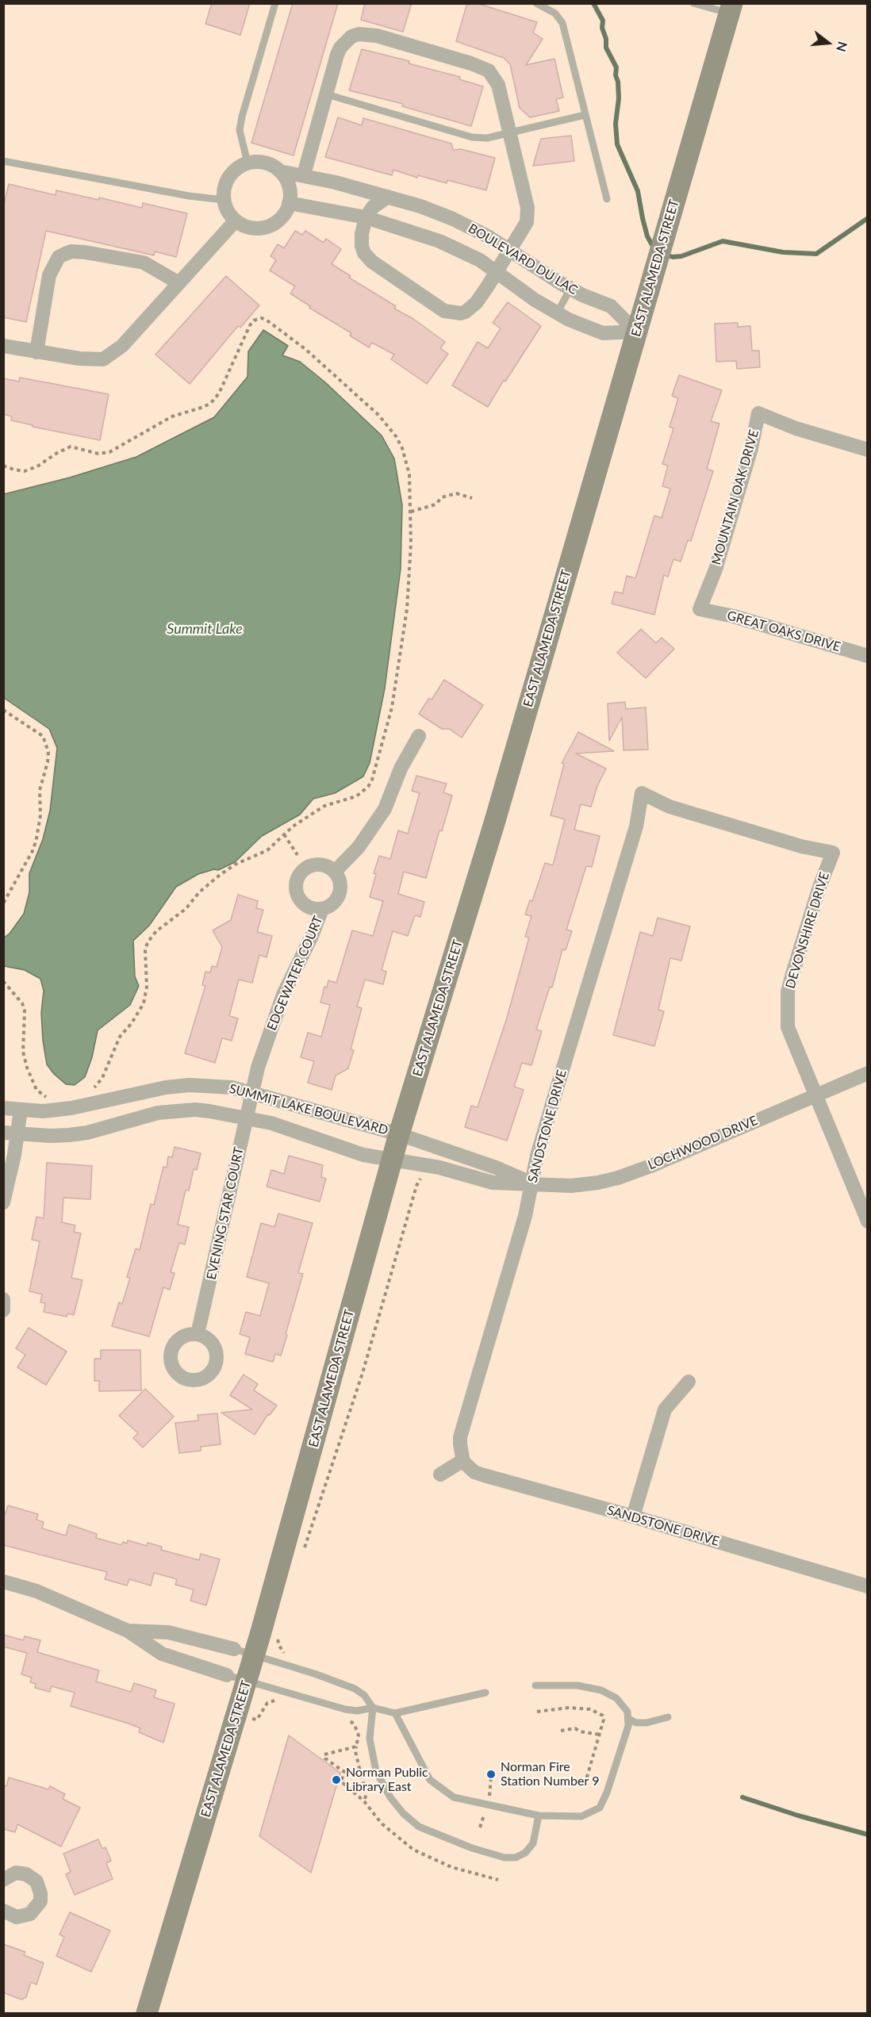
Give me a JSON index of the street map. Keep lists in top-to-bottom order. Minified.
{"streets":{"street":["BOULEVARD DU LAC","EAST ALAMEDA STREET","MOUNTAIN OAK DRIVE","GREAT OAKS DRIVE","DEVONSHIRE DRIVE","EDGEWATER COURT","SUMMIT LAKE BOULEVARD","SANDSTONE DRIVE","LOCHWOOD DRIVE","EVENING STAR COURT"]},"crossings":[["BOULEVARD DU LAC","EAST ALAMEDA STREET"],["EAST ALAMEDA STREET","SUMMIT LAKE BOULEVARD"],["EAST ALAMEDA STREET","LOCHWOOD DRIVE"],["MOUNTAIN OAK DRIVE","GREAT OAKS DRIVE"],["DEVONSHIRE DRIVE","SANDSTONE DRIVE"],["DEVONSHIRE DRIVE","LOCHWOOD DRIVE"],["EDGEWATER COURT","SUMMIT LAKE BOULEVARD"],["EDGEWATER COURT","EVENING STAR COURT"],["SUMMIT LAKE BOULEVARD","LOCHWOOD DRIVE"],["SUMMIT LAKE BOULEVARD","EVENING STAR COURT"],["SANDSTONE DRIVE","LOCHWOOD DRIVE"]],"water":["Summit Lake"],"places":["Norman Fire Station Number 9","Norman Public Library East"],"north":"right"}
